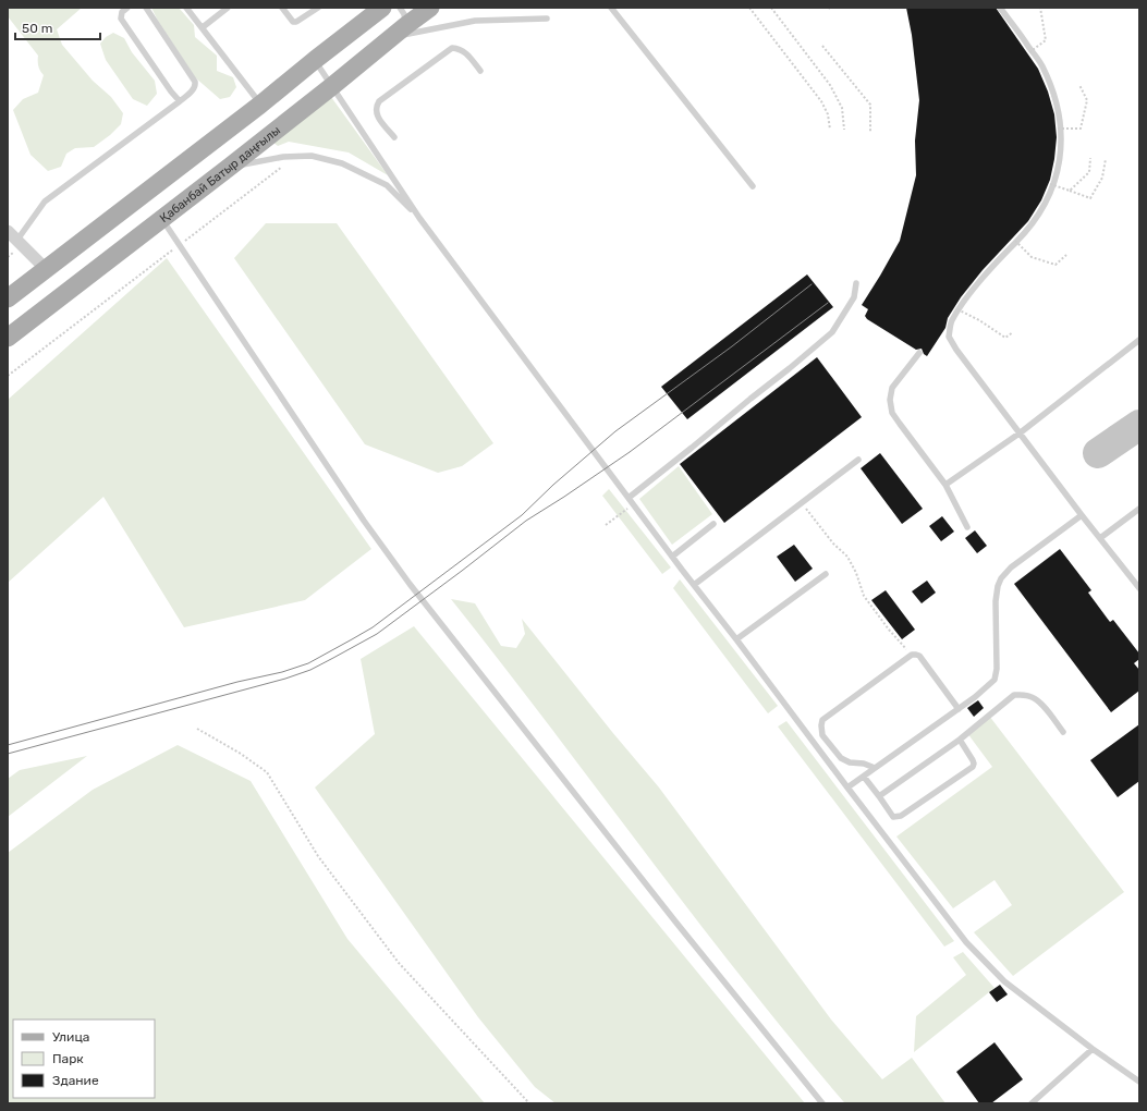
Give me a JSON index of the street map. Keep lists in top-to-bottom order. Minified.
{"streets":{"main road":["Қабанбай Батыр даңғылы"]},"legend":["Улица","Парк","Здание"],"scale_bar":"50 m"}
